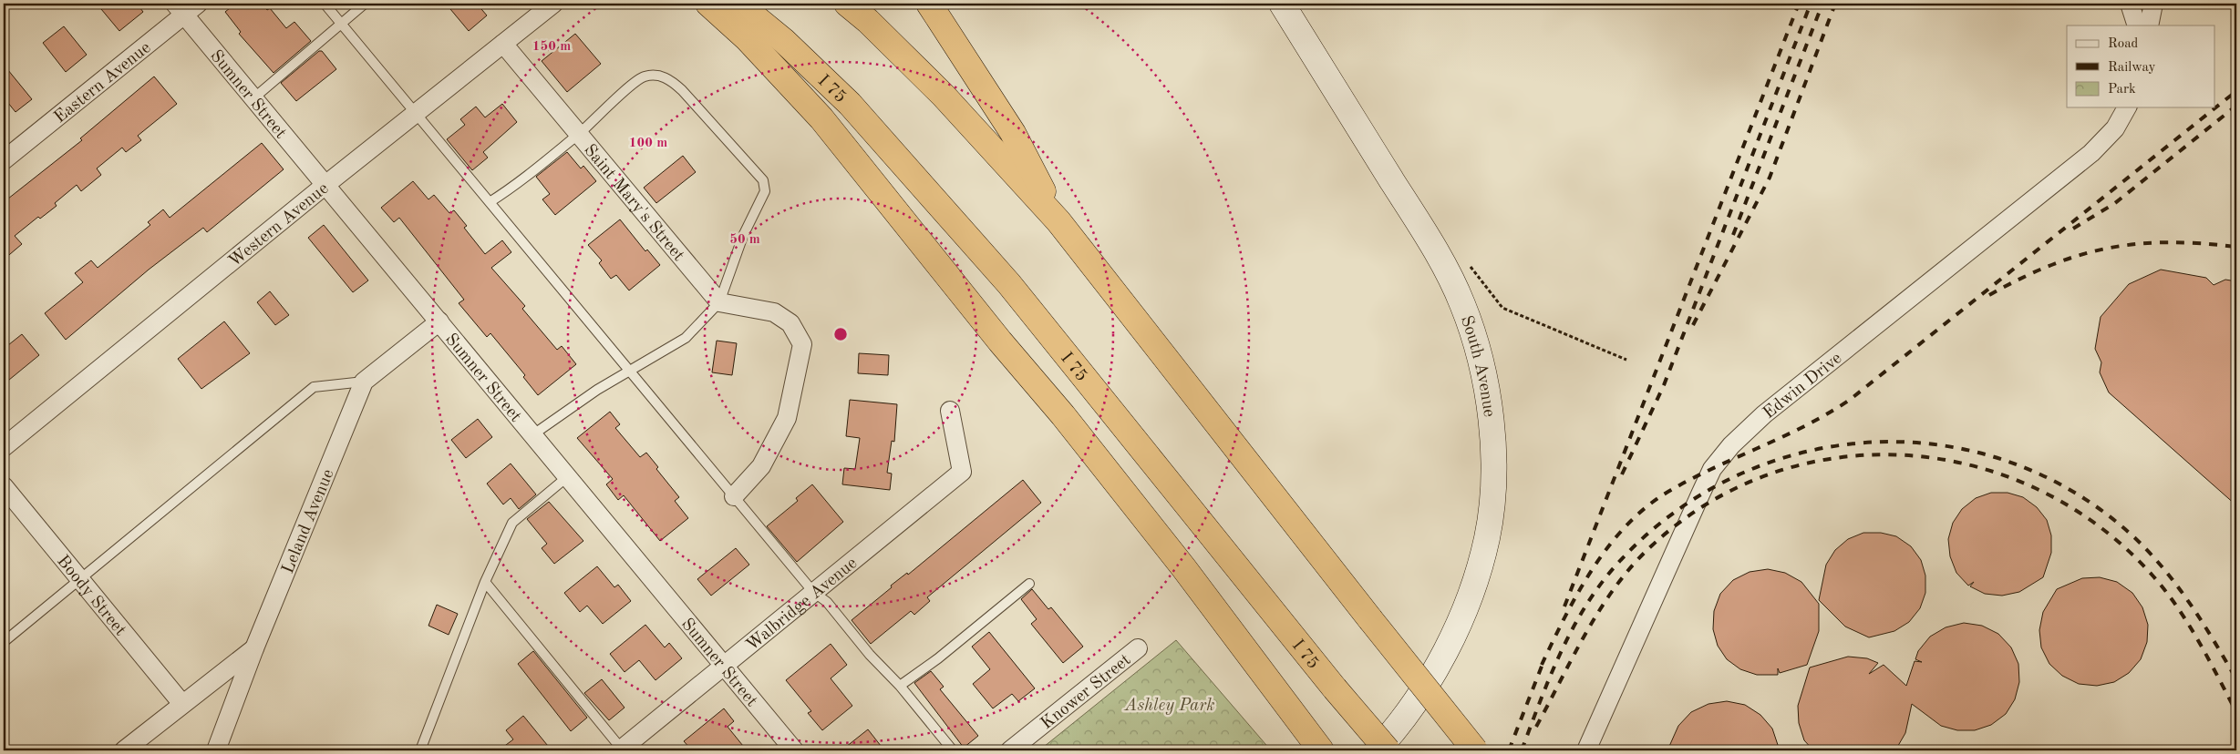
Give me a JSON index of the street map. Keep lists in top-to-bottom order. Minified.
{"streets":{"highway":["I 75"],"street":["Eastern Avenue","Sumner Street","Saint Mary's Street","Western Avenue","South Avenue","Edwin Drive","Leland Avenue","Boody Street","Walbridge Avenue","Knower Street"]},"crossings":[["Eastern Avenue","Sumner Street"],["Sumner Street","Western Avenue"],["Sumner Street","Leland Avenue"],["Sumner Street","Walbridge Avenue"],["Saint Mary's Street","Western Avenue"]],"parks":["Ashley Park"],"legend":["Road","Railway","Park"],"rings":["150 m","100 m","50 m"]}
